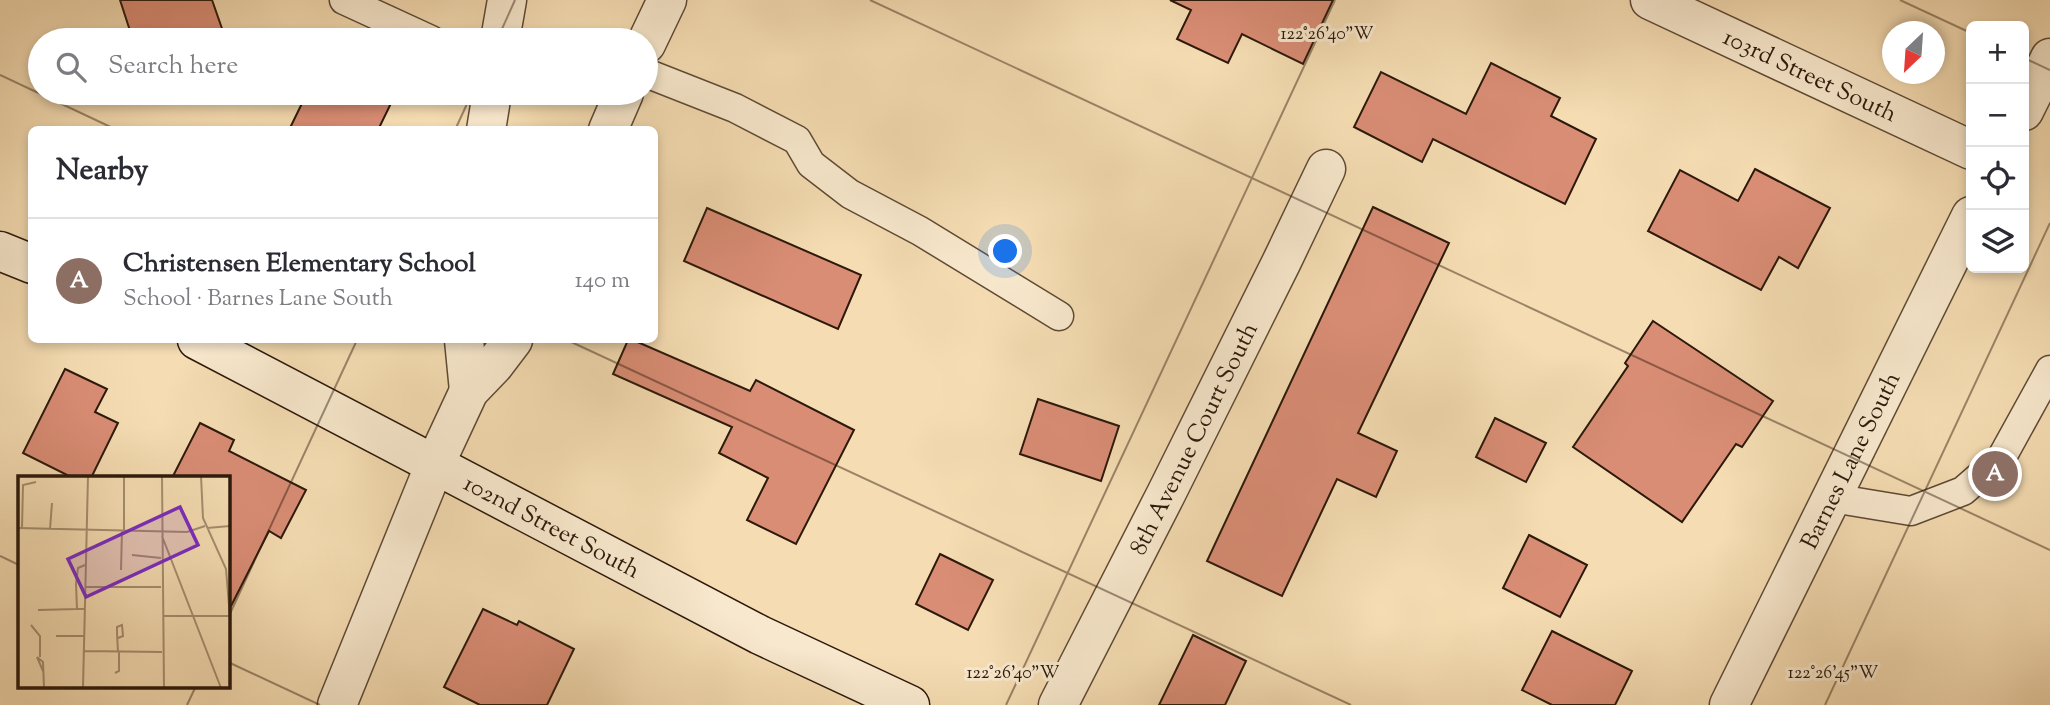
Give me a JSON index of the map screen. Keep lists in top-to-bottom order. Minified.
{"streets":{"street":["103rd Street South","8th Avenue Court South","Barnes Lane South","102nd Street South"]},"north":"bottom left","page":{"map_buttons":["+","−"],"search":"Search here","heading":"Nearby","list":[{"mark":"A","name":"Christensen Elementary School","note":"School · Barnes Lane South","value":"140 m"}],"pins":"A"},"coordinates":["122°26'40\"W","122°26'45\"W"]}
